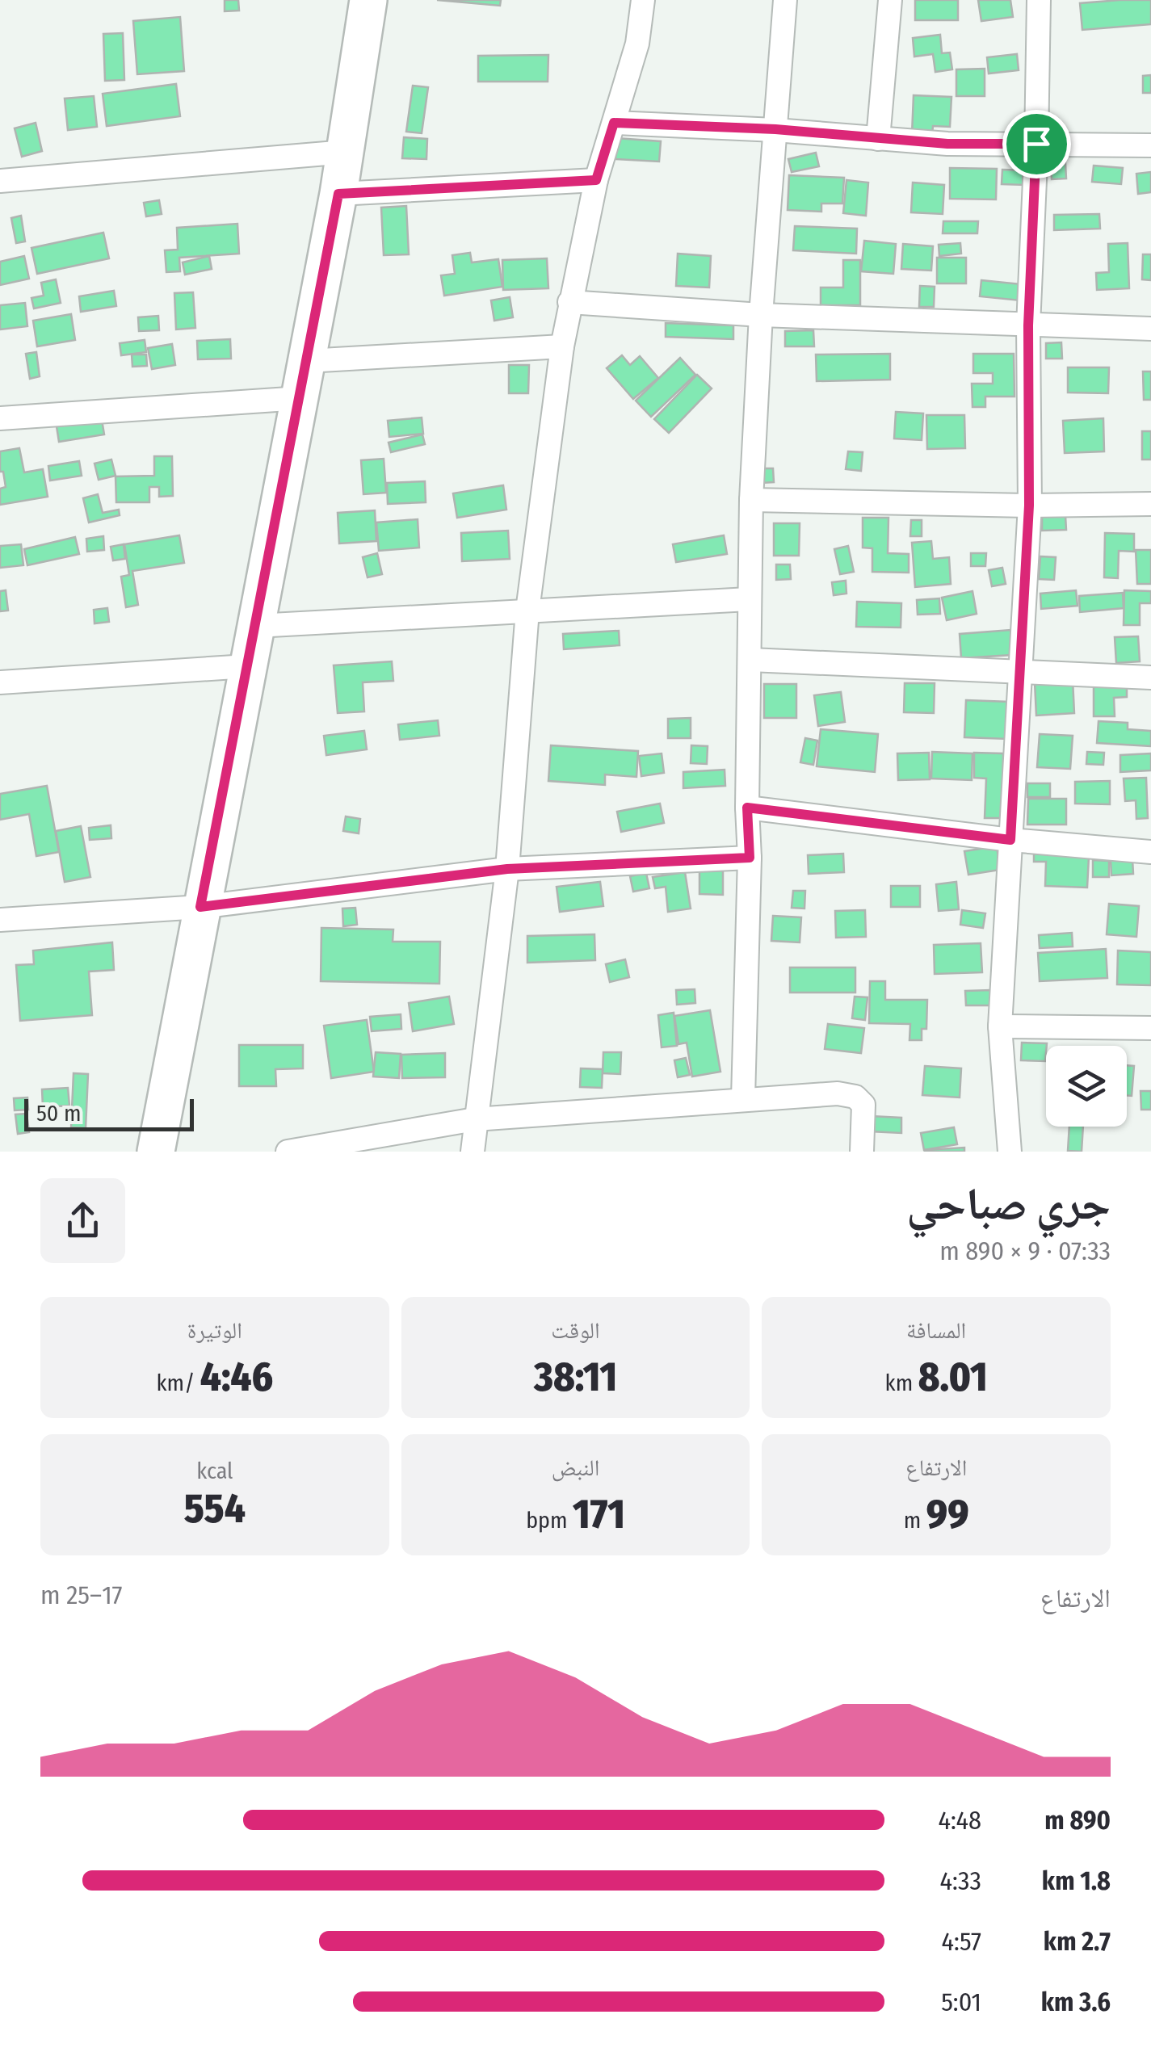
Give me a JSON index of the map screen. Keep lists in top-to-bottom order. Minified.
{"scale_bar":"50 m","page":{"scale":"50 m","heading":["جري صباحي","07:33 · 9 × 890 m"],"stats":[["المسافة","8.01 km"],["الوقت","38:11"],["الوتيرة","4:46 /km"],["الارتفاع","99 m"],["النبض","171 bpm"],["kcal","554"]],"chart":["الارتفاع","17–25 m"],"list":[{"name":"890 m","note":"4:48"},{"name":"1.8 km","note":"4:33"},{"name":"2.7 km","note":"4:57"},{"name":"3.6 km","note":"5:01"}]}}
